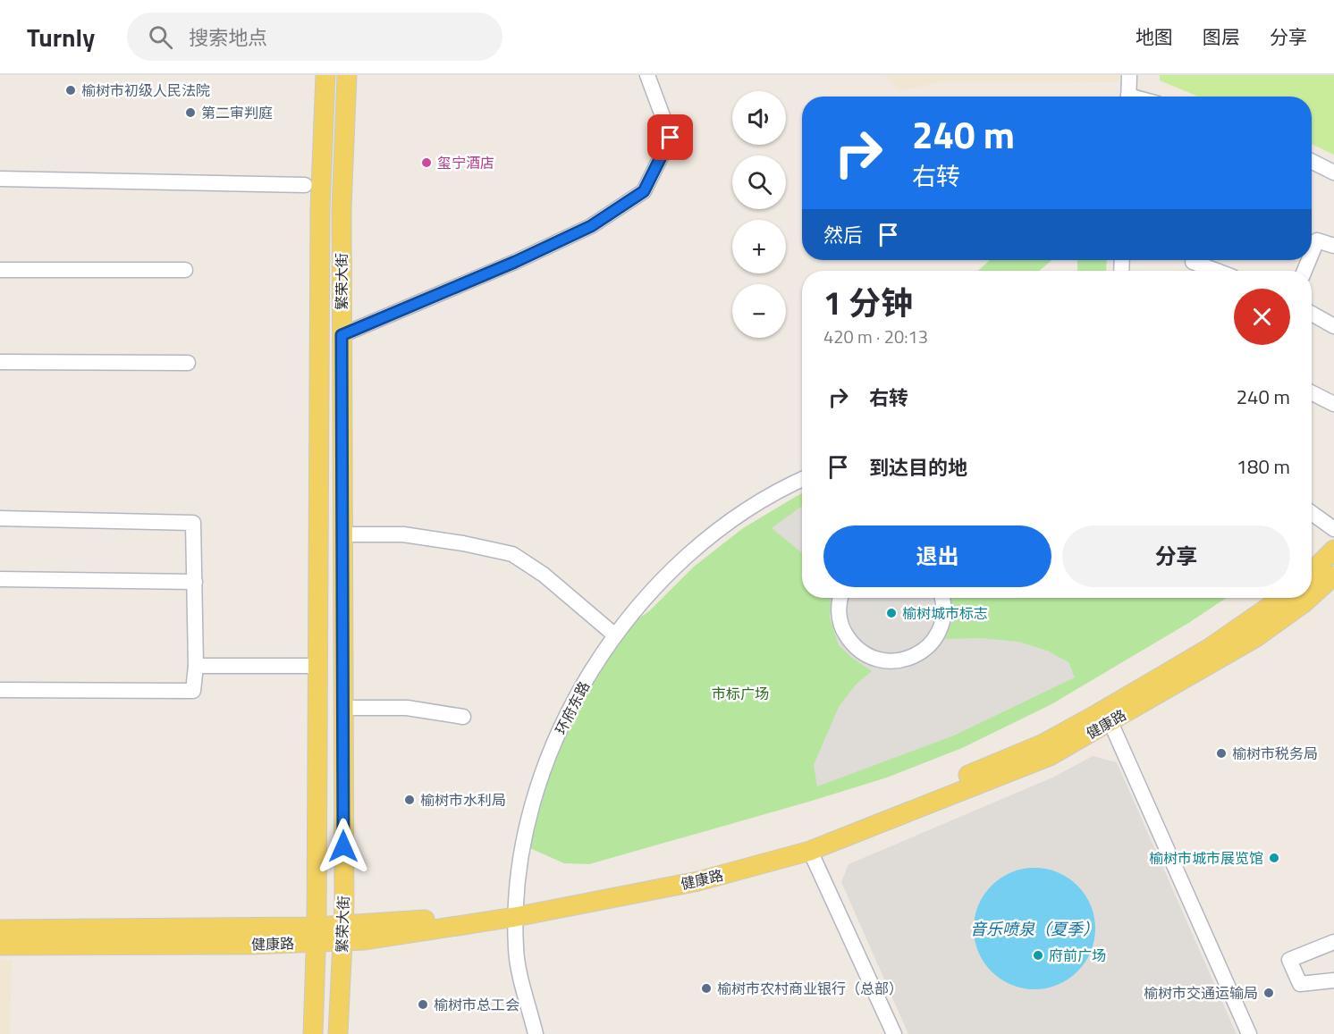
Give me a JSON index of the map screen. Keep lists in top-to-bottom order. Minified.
{"streets":{"main road":["繁荣大街","健康路"],"street":["环府东路"]},"crossings":[["繁荣大街","健康路"],["环府东路","健康路"]],"water":["音乐喷泉（夏季）"],"parks":["市标广场"],"places":["榆树市初级人民法院","第二审判庭","玺宁酒店","榆树城市标志","榆树市税务局","榆树市水利局","榆树市城市展览馆","府前广场","榆树市农村商业银行（总部）","榆树市交通运输局","榆树市总工会"],"page":{"header":"Turnly","search":"搜索地点","nav":["地图","图层","分享"],"map_buttons":["+","−"],"turn":["240 m","右转"],"then":"然后","heading":["1 分钟","420 m · 20:13"],"list":[{"name":"右转","value":"240 m"},{"name":"到达目的地","value":"180 m"}],"buttons":["退出","分享"]}}
